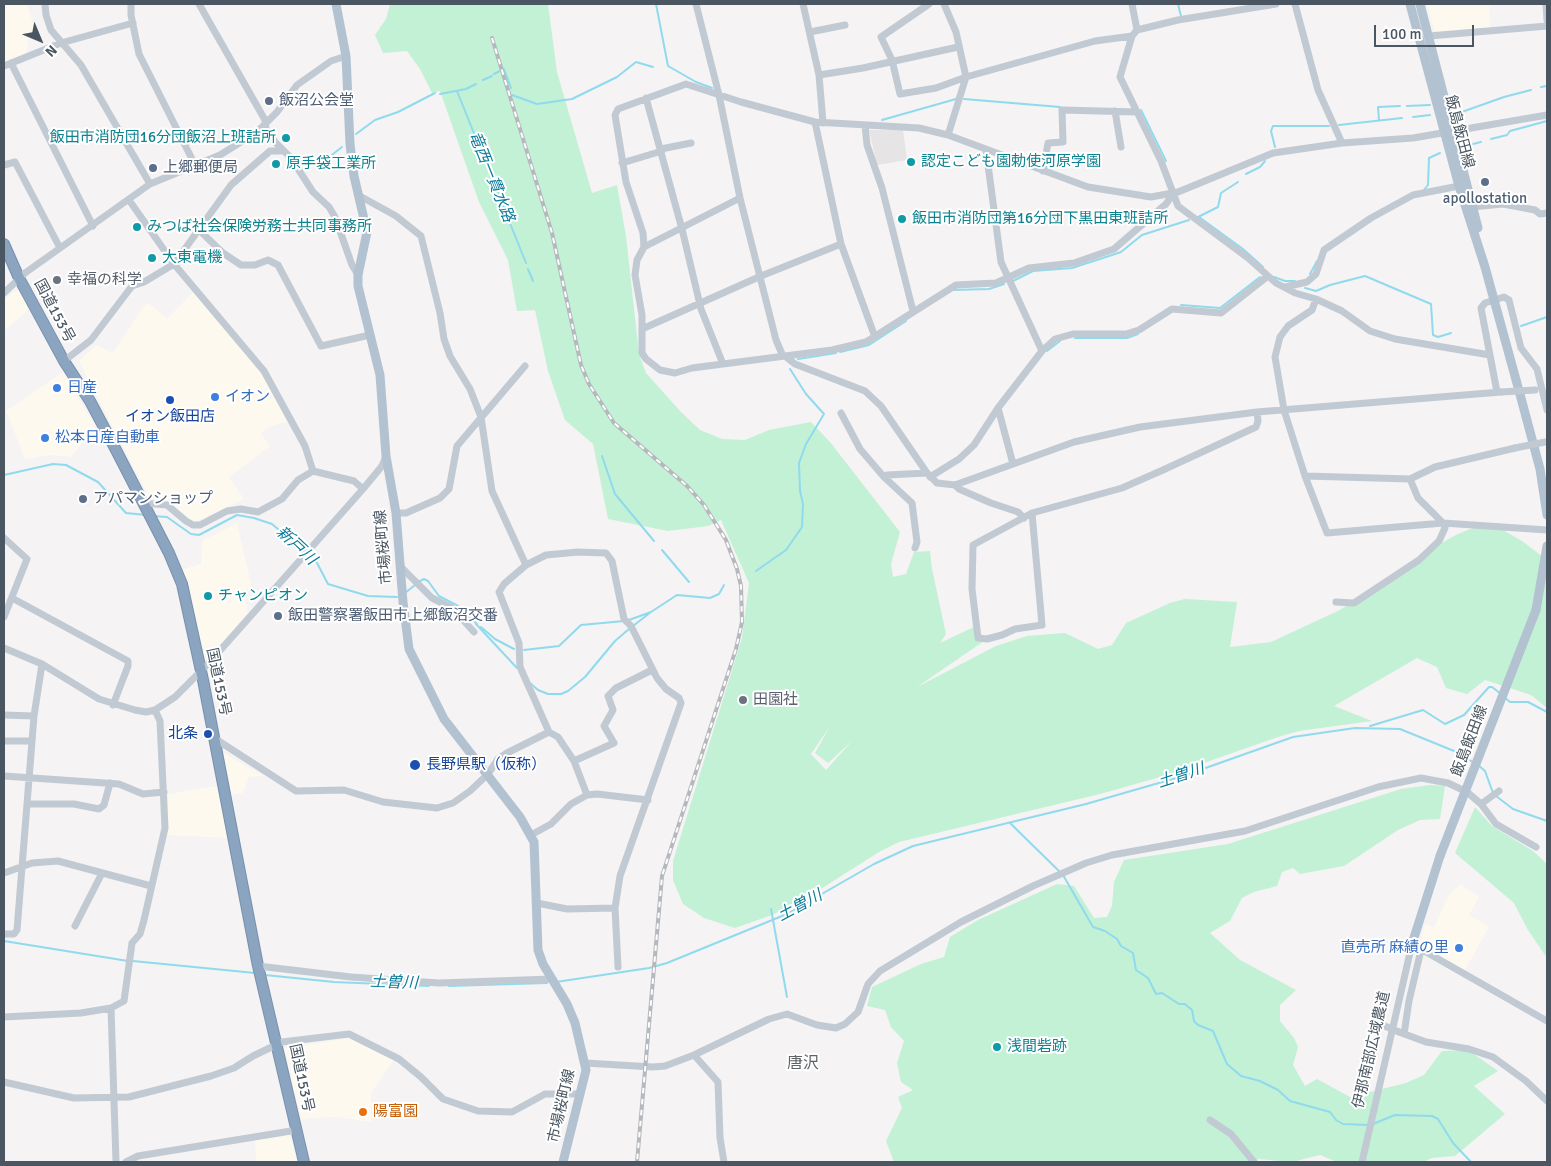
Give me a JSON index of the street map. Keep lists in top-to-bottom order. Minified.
{"streets":{"highway":["国道153号"],"main road":["飯島飯田線","市場桜町線"],"street":["伊那南部広域農道"]},"crossings":[["飯島飯田線","伊那南部広域農道"]],"districts":["唐沢"],"water":["竜西一貫水路","新戸川","土曽川"],"places":["飯沼公会堂","飯田市消防団16分団飯沼上班詰所","認定こども園勅使河原学園","原手袋工業所","上郷郵便局","apollostation","飯田市消防団第16分団下黒田東班詰所","みつば社会保険労務士共同事務所","大東電機","幸福の科学","日産","イオン","イオン飯田店","松本日産自動車","アパマンショップ","チャンピオン","飯田警察署飯田市上郷飯沼交番","田園社","北条","長野県駅（仮称）","直売所 麻績の里","浅間砦跡","陽富園"],"scale_bar":"100 m","north":"bottom right"}
